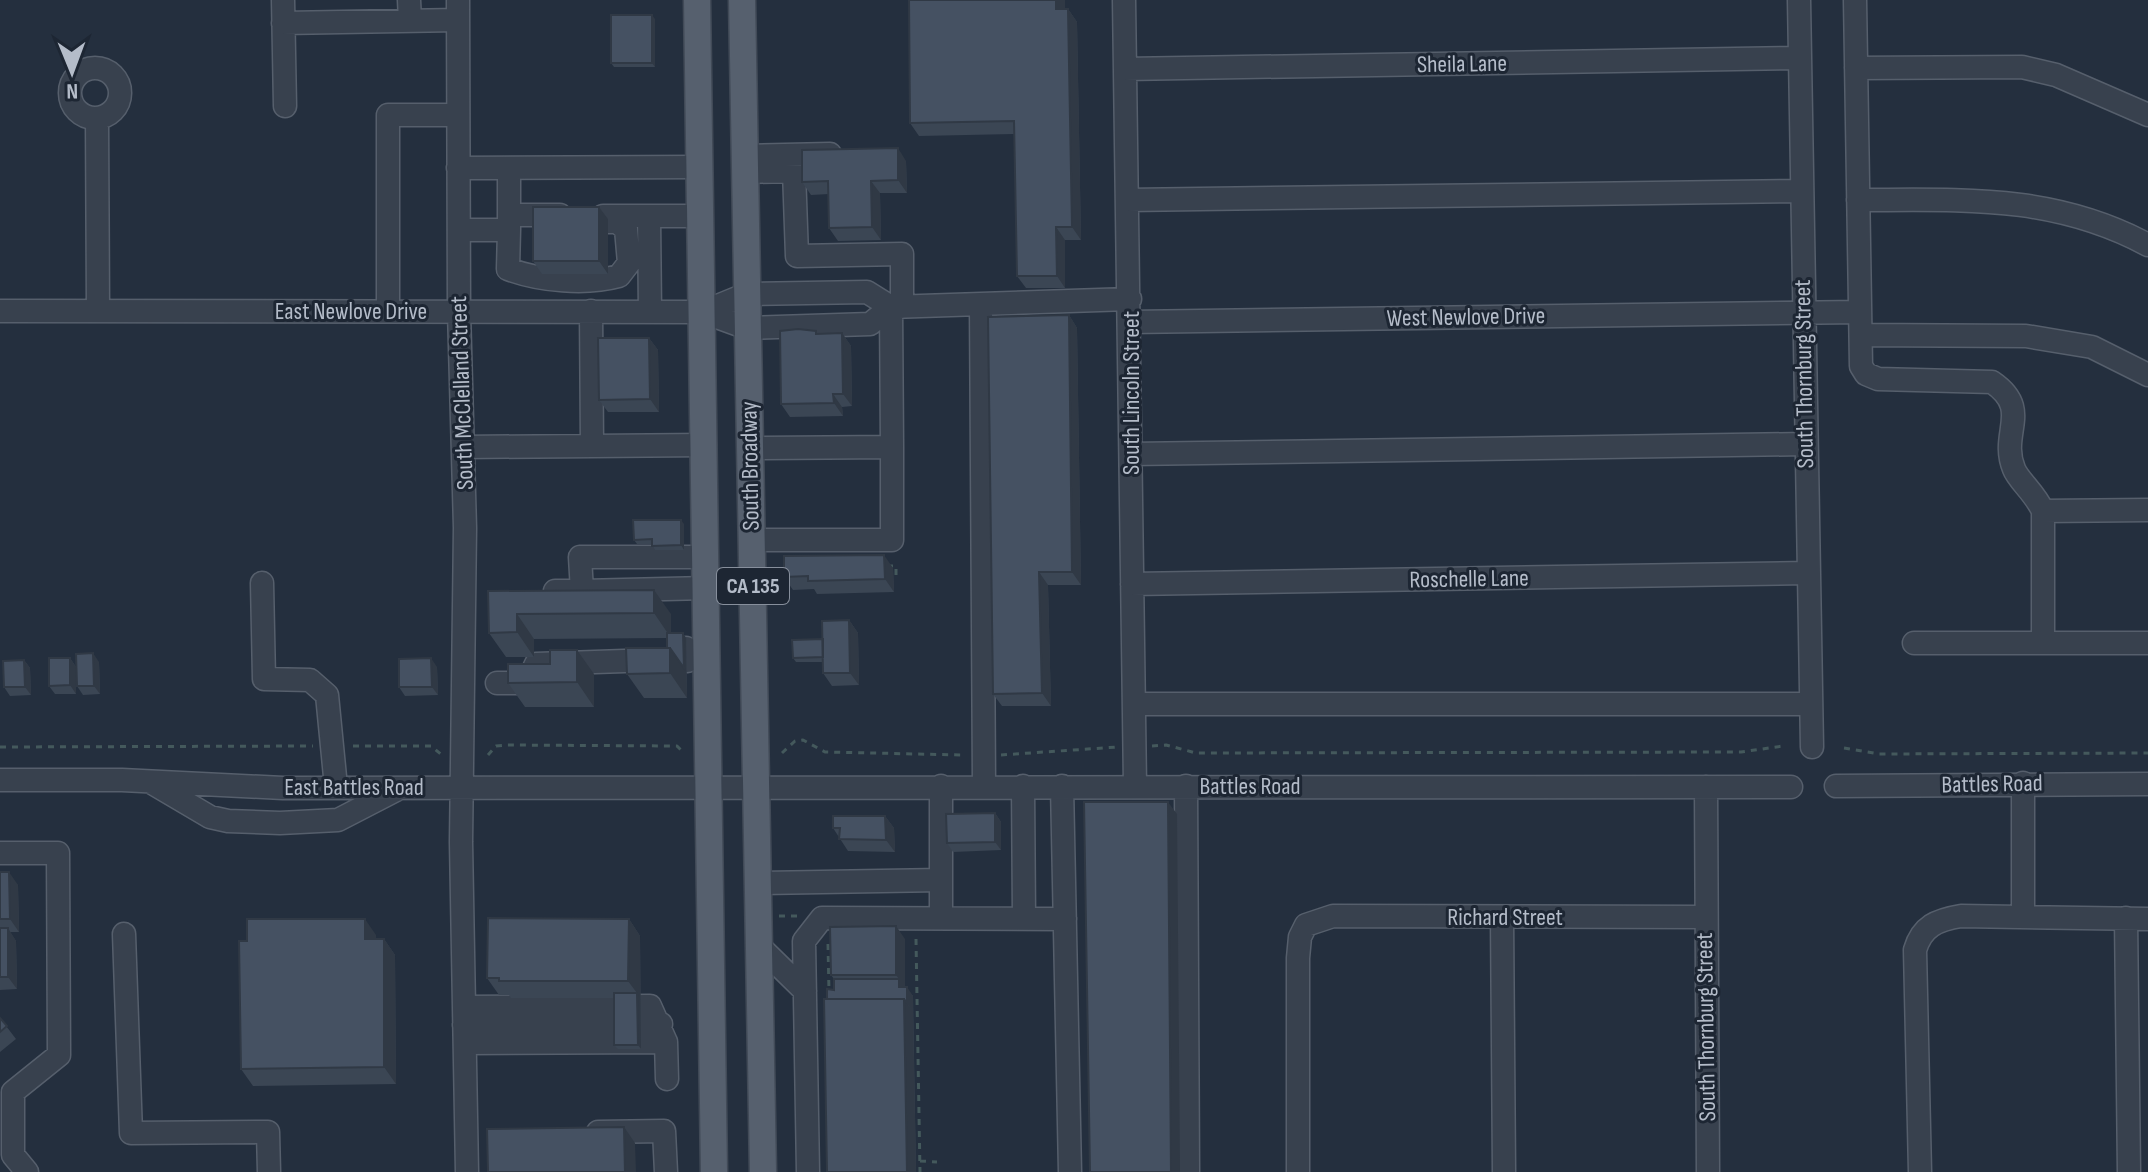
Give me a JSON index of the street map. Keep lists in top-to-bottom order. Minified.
{"streets":{"main road":["South Broadway","CA 135"],"street":["Sheila Lane","East Newlove Drive","West Newlove Drive","South Thornburg Street","South McClelland Street","South Lincoln Street","Roschelle Lane","Battles Road","East Battles Road","Richard Street"]},"crossings":[["Sheila Lane","South Thornburg Street"],["Sheila Lane","South Lincoln Street"],["East Newlove Drive","South McClelland Street"],["East Newlove Drive","South Broadway"],["West Newlove Drive","South Thornburg Street"],["West Newlove Drive","South Lincoln Street"],["South Thornburg Street","Roschelle Lane"],["South Thornburg Street","Battles Road"],["South Thornburg Street","Richard Street"],["South McClelland Street","East Battles Road"],["South Lincoln Street","Roschelle Lane"],["South Lincoln Street","Battles Road"],["South Broadway","Battles Road"],["South Broadway","East Battles Road"],["Battles Road","East Battles Road"]],"north":"bottom"}
